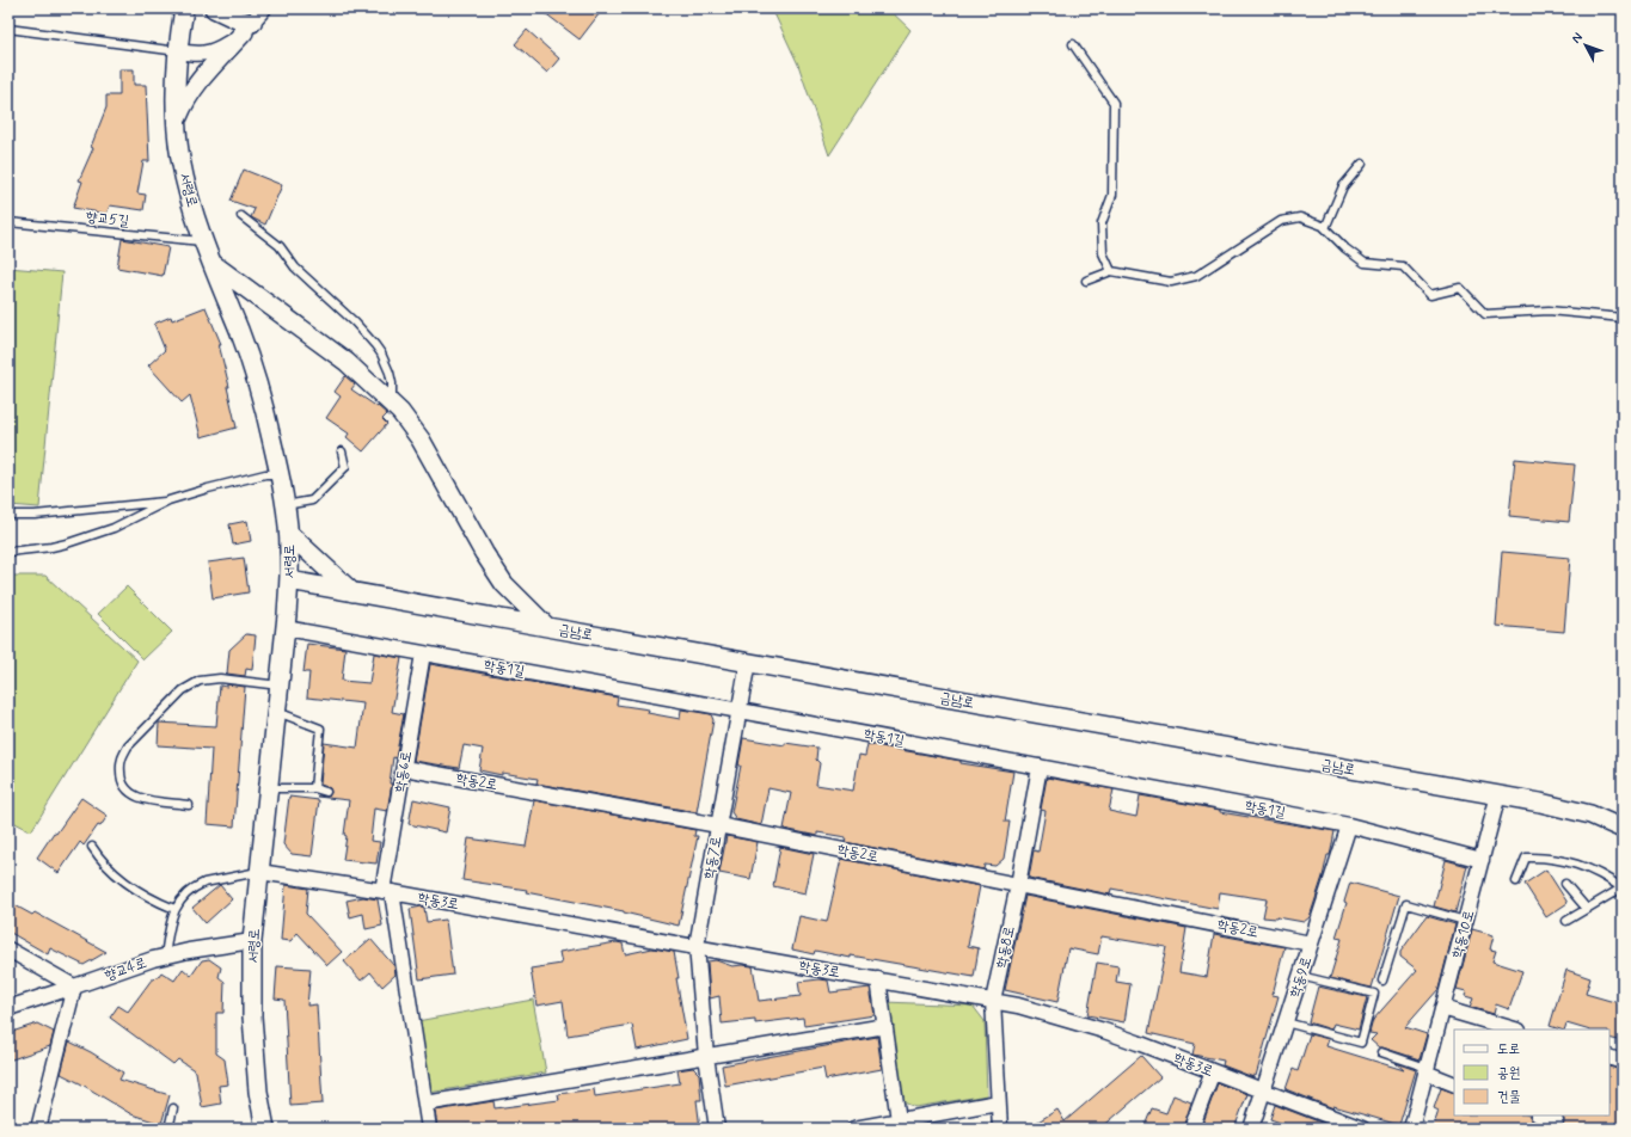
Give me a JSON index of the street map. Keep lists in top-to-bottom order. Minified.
{"streets":{"street":["서령로","금남로","학동1길","학동6로","학동2로","학동7로","학동3로","학동10로","학동8로","향교4로","학동9로"],"lane":["향교5길"]},"crossings":[["서령로","향교5길"],["서령로","금남로"],["서령로","학동1길"],["서령로","학동3로"],["서령로","향교4로"],["금남로","학동7로"],["금남로","학동10로"],["학동1길","학동6로"],["학동1길","학동7로"],["학동1길","학동10로"],["학동1길","학동8로"],["학동1길","학동9로"],["학동6로","학동2로"],["학동6로","학동3로"],["학동2로","학동7로"],["학동2로","학동8로"],["학동2로","학동9로"],["학동7로","학동3로"],["학동3로","학동8로"],["학동3로","학동9로"]],"legend":["도로","공원","건물"],"north":"top left"}
